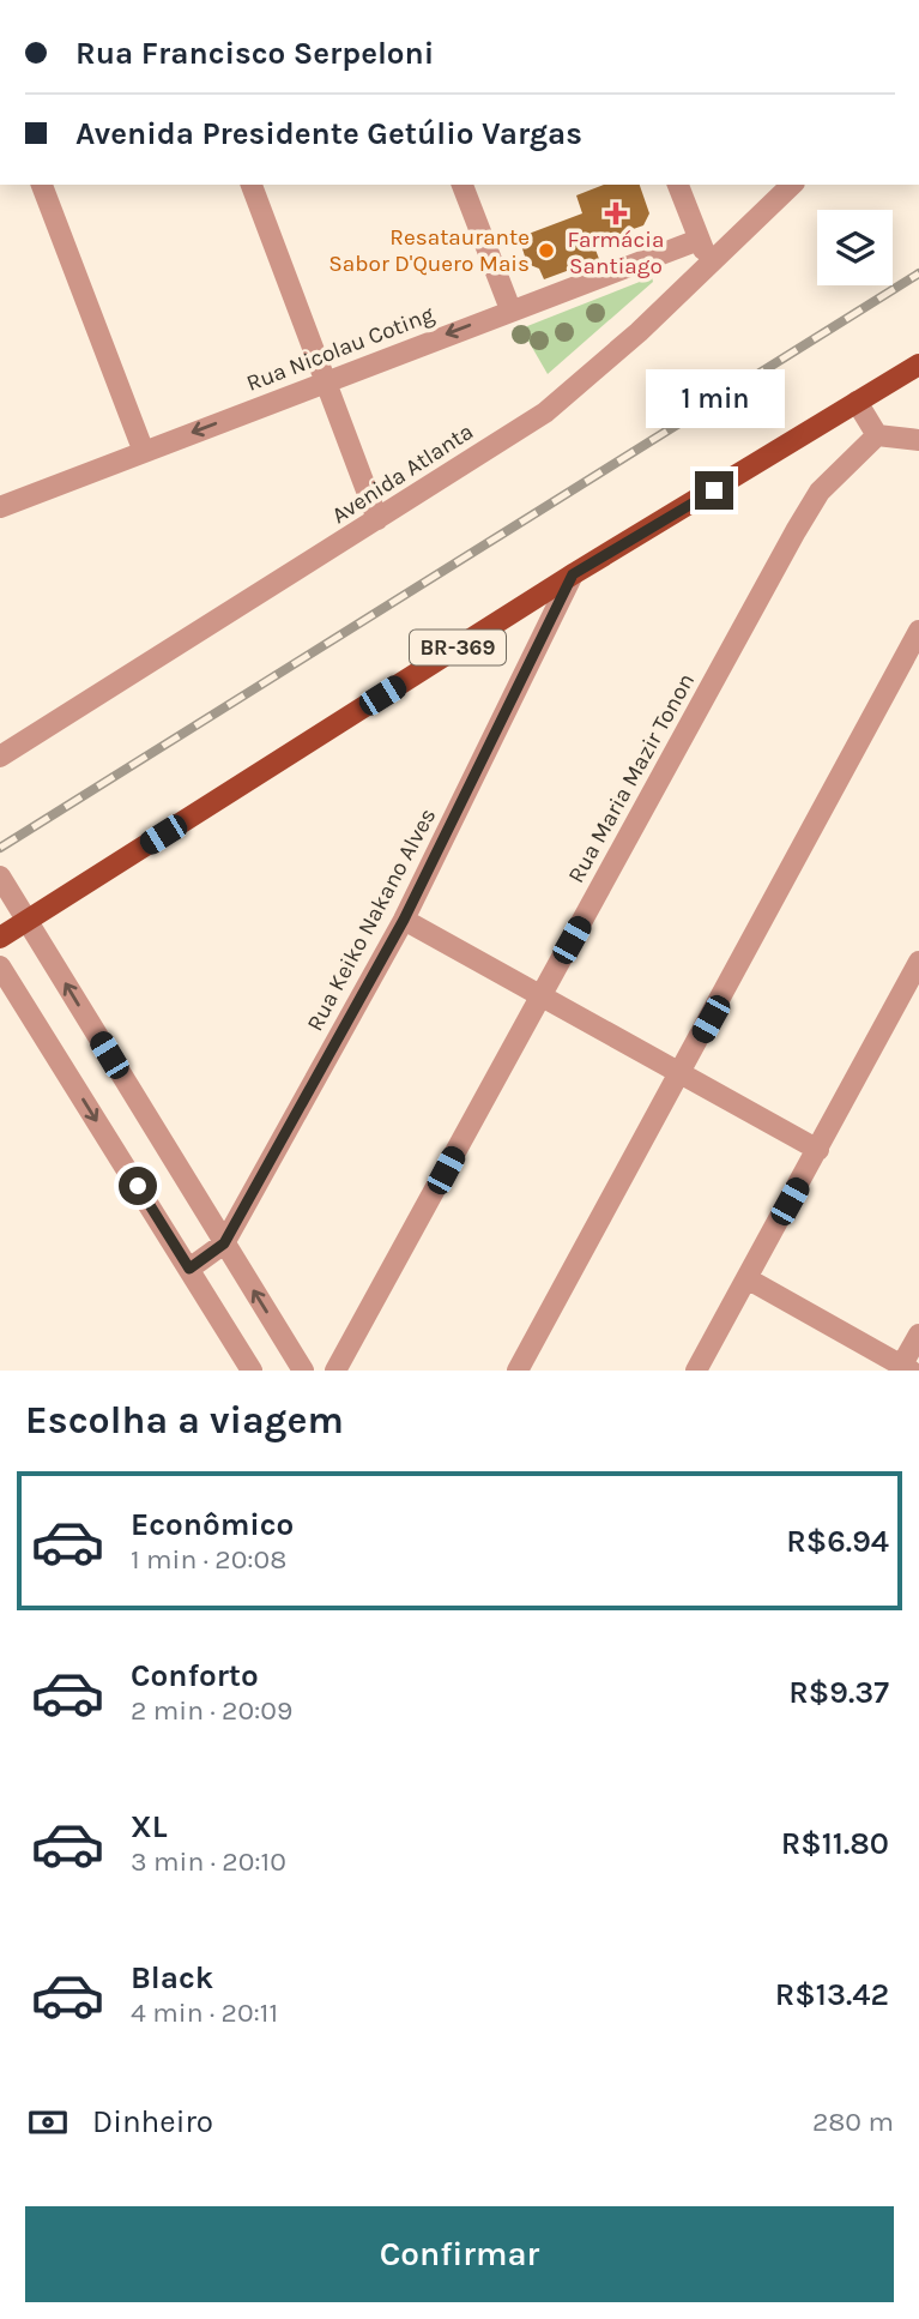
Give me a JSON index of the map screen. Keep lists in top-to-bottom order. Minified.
{"streets":{"main road":["BR-369"],"street":["Rua Nicolau Coting","Avenida Atlanta","Rua Maria Mazir Tonon","Rua Keiko Nakano Alves"]},"crossings":[["BR-369","Rua Keiko Nakano Alves"]],"one_way":["Rua Nicolau Coting"],"places":{"health":["Farmácia Santiago"],"other":["Resataurante Sabor D'Quero Mais"]},"page":{"banner":["Rua Francisco Serpeloni","Avenida Presidente Getúlio Vargas"],"bubble":"1 min","heading":"Escolha a viagem","list":[{"name":"Econômico","note":"1 min · 20:08","value":"R$6.94"},{"name":"Conforto","note":"2 min · 20:09","value":"R$9.37"},{"name":"XL","note":"3 min · 20:10","value":"R$11.80"},{"name":"Black","note":"4 min · 20:11","value":"R$13.42"}],"pay":["Dinheiro","280 m"],"buttons":"Confirmar"}}
